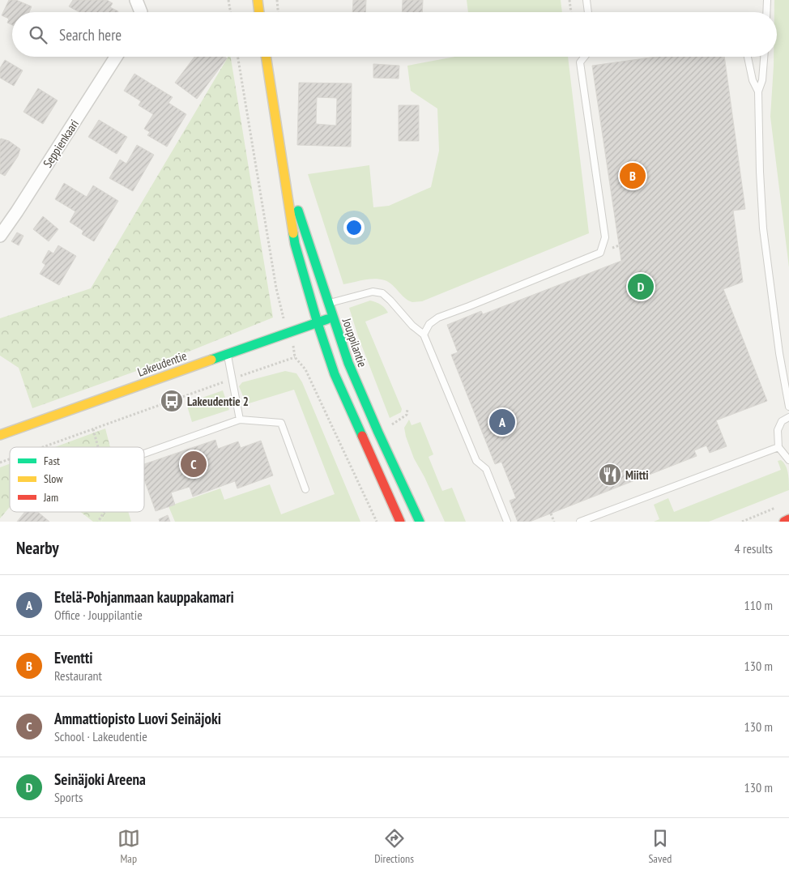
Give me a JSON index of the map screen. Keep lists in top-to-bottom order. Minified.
{"streets":{"main road":["Jouppilantie","Lakeudentie"],"street":["Seppienkaari"]},"crossings":[["Jouppilantie","Lakeudentie"]],"places":{"bus stop":["Lakeudentie 2"],"restaurant":["Miitti"]},"legend":["Fast","Slow","Jam"],"page":{"search":"Search here","pins":["B","D","A","C"],"heading":["Nearby","4 results"],"list":[{"mark":"A","name":"Etelä-Pohjanmaan kauppakamari","note":"Office · Jouppilantie","value":"110 m"},{"mark":"B","name":"Eventti","note":"Restaurant","value":"130 m"},{"mark":"C","name":"Ammattiopisto Luovi Seinäjoki","note":"School · Lakeudentie","value":"130 m"},{"mark":"D","name":"Seinäjoki Areena","note":"Sports","value":"130 m"}],"nav":["Map","Directions","Saved"]}}
